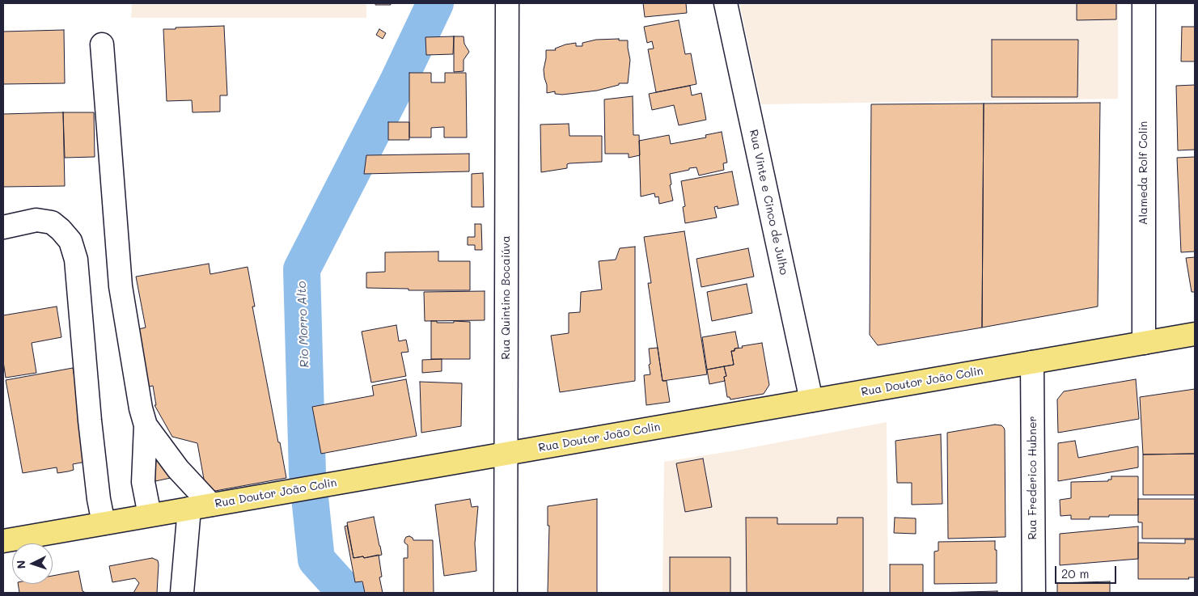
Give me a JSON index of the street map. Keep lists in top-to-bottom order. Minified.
{"streets":{"main road":["Rua Doutor João Colin"],"street":["Alameda Rolf Colin","Rua Vinte e Cinco de Julho","Rua Quintino Bocaiúva","Rua Frederico Hubner"]},"crossings":[["Alameda Rolf Colin","Rua Doutor João Colin"],["Rua Vinte e Cinco de Julho","Rua Doutor João Colin"],["Rua Quintino Bocaiúva","Rua Doutor João Colin"],["Rua Doutor João Colin","Rua Frederico Hubner"]],"water":["Rio Morro Alto"],"scale_bar":"20 m","north":"left"}
